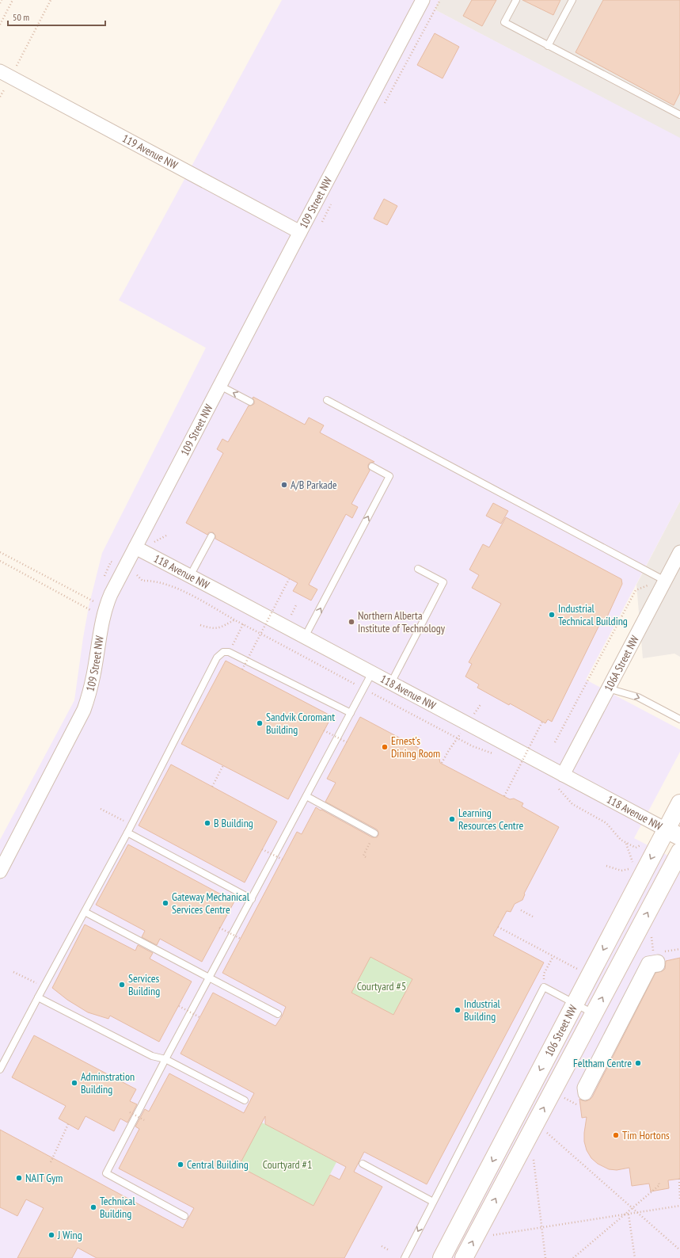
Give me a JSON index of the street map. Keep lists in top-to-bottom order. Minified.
{"streets":{"main road":["106 Street NW"],"street":["119 Avenue NW","109 Street NW","118 Avenue NW","106A Street NW"]},"crossings":[["119 Avenue NW","109 Street NW"],["109 Street NW","118 Avenue NW"],["118 Avenue NW","106A Street NW"],["118 Avenue NW","106 Street NW"]],"parks":["Courtyard #5","Courtyard #1"],"places":["A/B Parkade","Industrial Technical Building","Northern Alberta Institute of Technology","Sandvik Coromant Building","Ernest's Dining Room","Learning Resources Centre","B Building","Gateway Mechanical Services Centre","Services Building","Industrial Building","Feltham Centre","Adminstration Building","Tim Hortons","Central Building","NAIT Gym","Technical Building","J Wing"],"scale_bar":"50 m"}
